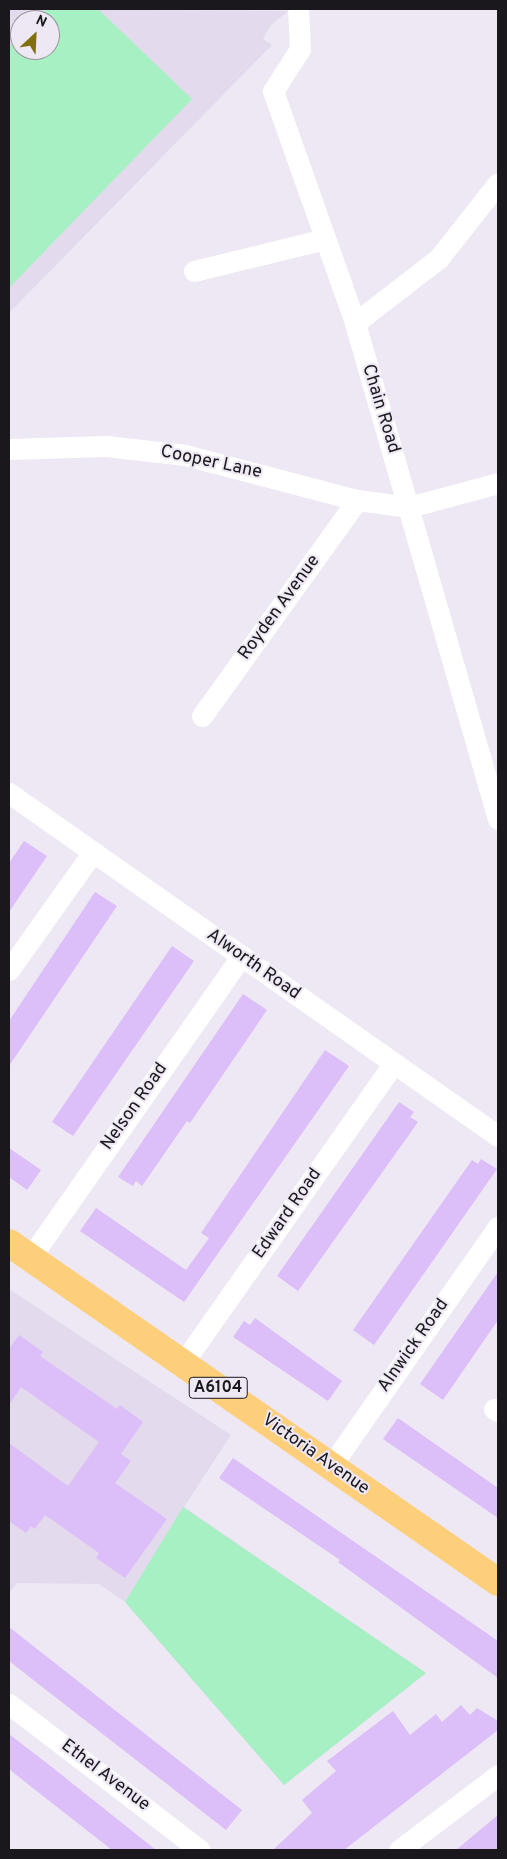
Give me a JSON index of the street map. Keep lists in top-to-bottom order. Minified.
{"streets":{"main road":["A6104","Victoria Avenue"],"street":["Chain Road","Cooper Lane","Royden Avenue","Alworth Road","Nelson Road","Edward Road","Alnwick Road","Ethel Avenue"]},"crossings":[["Chain Road","Cooper Lane"],["Cooper Lane","Royden Avenue"],["Alworth Road","Nelson Road"],["Alworth Road","Edward Road"],["Nelson Road","Victoria Avenue"],["Edward Road","Victoria Avenue"],["Alnwick Road","Victoria Avenue"]],"north":"top right"}
